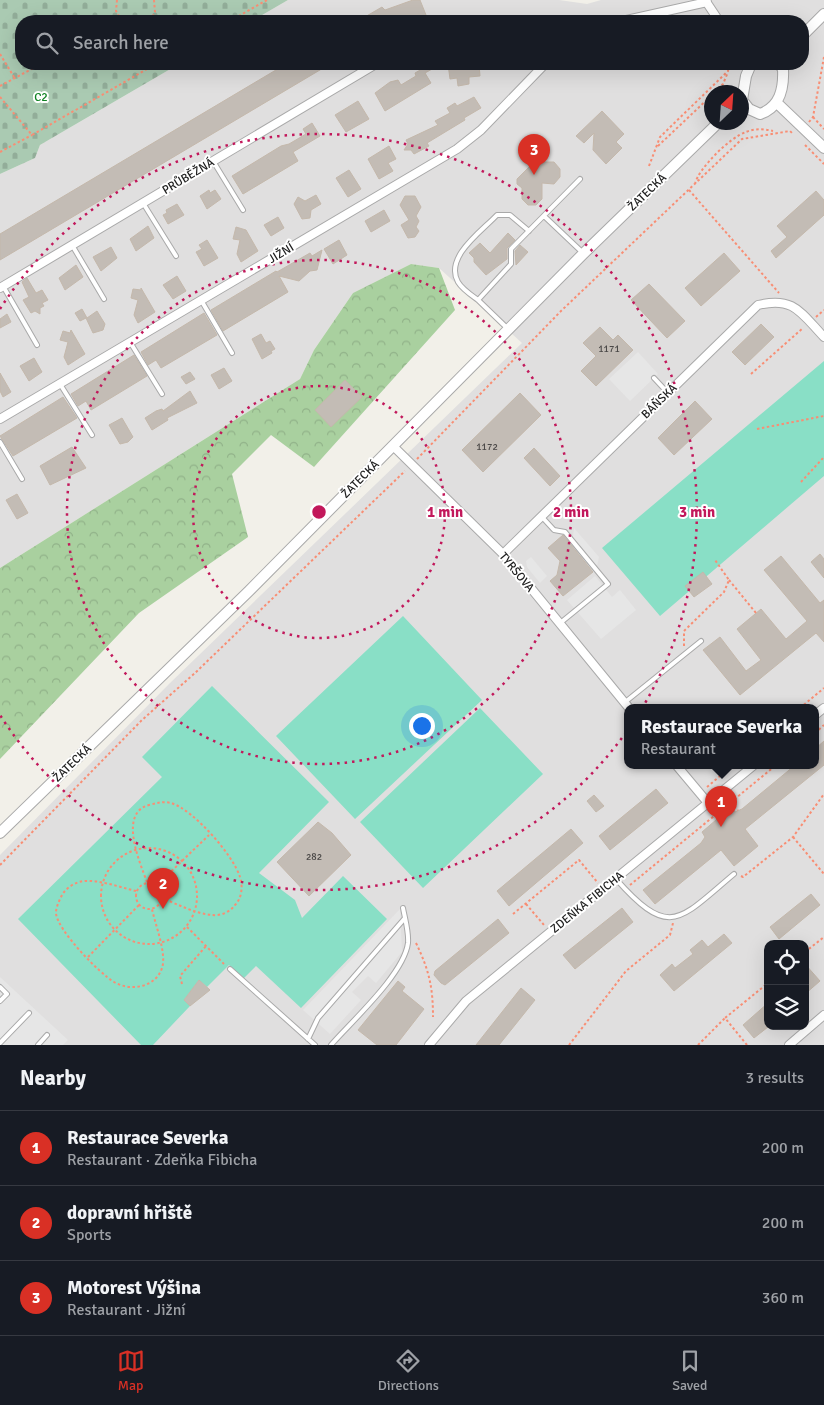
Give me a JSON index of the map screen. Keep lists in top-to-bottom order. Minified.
{"streets":{"street":["PRŮBĚŽNÁ","ŽATECKÁ","JIŽNÍ","BÁŇSKÁ","TYRŠOVA","ZDEŇKA FIBICHA"]},"crossings":[["ŽATECKÁ","TYRŠOVA"],["BÁŇSKÁ","TYRŠOVA"]],"parks":["C2"],"house_numbers":["1171","1172","282"],"north":"top right","page":{"search":"Search here","pins":["3","1","2"],"popup":["Restaurace Severka","Restaurant"],"heading":["Nearby","3 results"],"list":[{"mark":"1","name":"Restaurace Severka","note":"Restaurant · Zdeňka Fibicha","value":"200 m"},{"mark":"2","name":"dopravní hřiště","note":"Sports","value":"200 m"},{"mark":"3","name":"Motorest Výšina","note":"Restaurant · Jižní","value":"360 m"}],"nav":["Map","Directions","Saved"]},"rings":["1 min","2 min","3 min"]}
